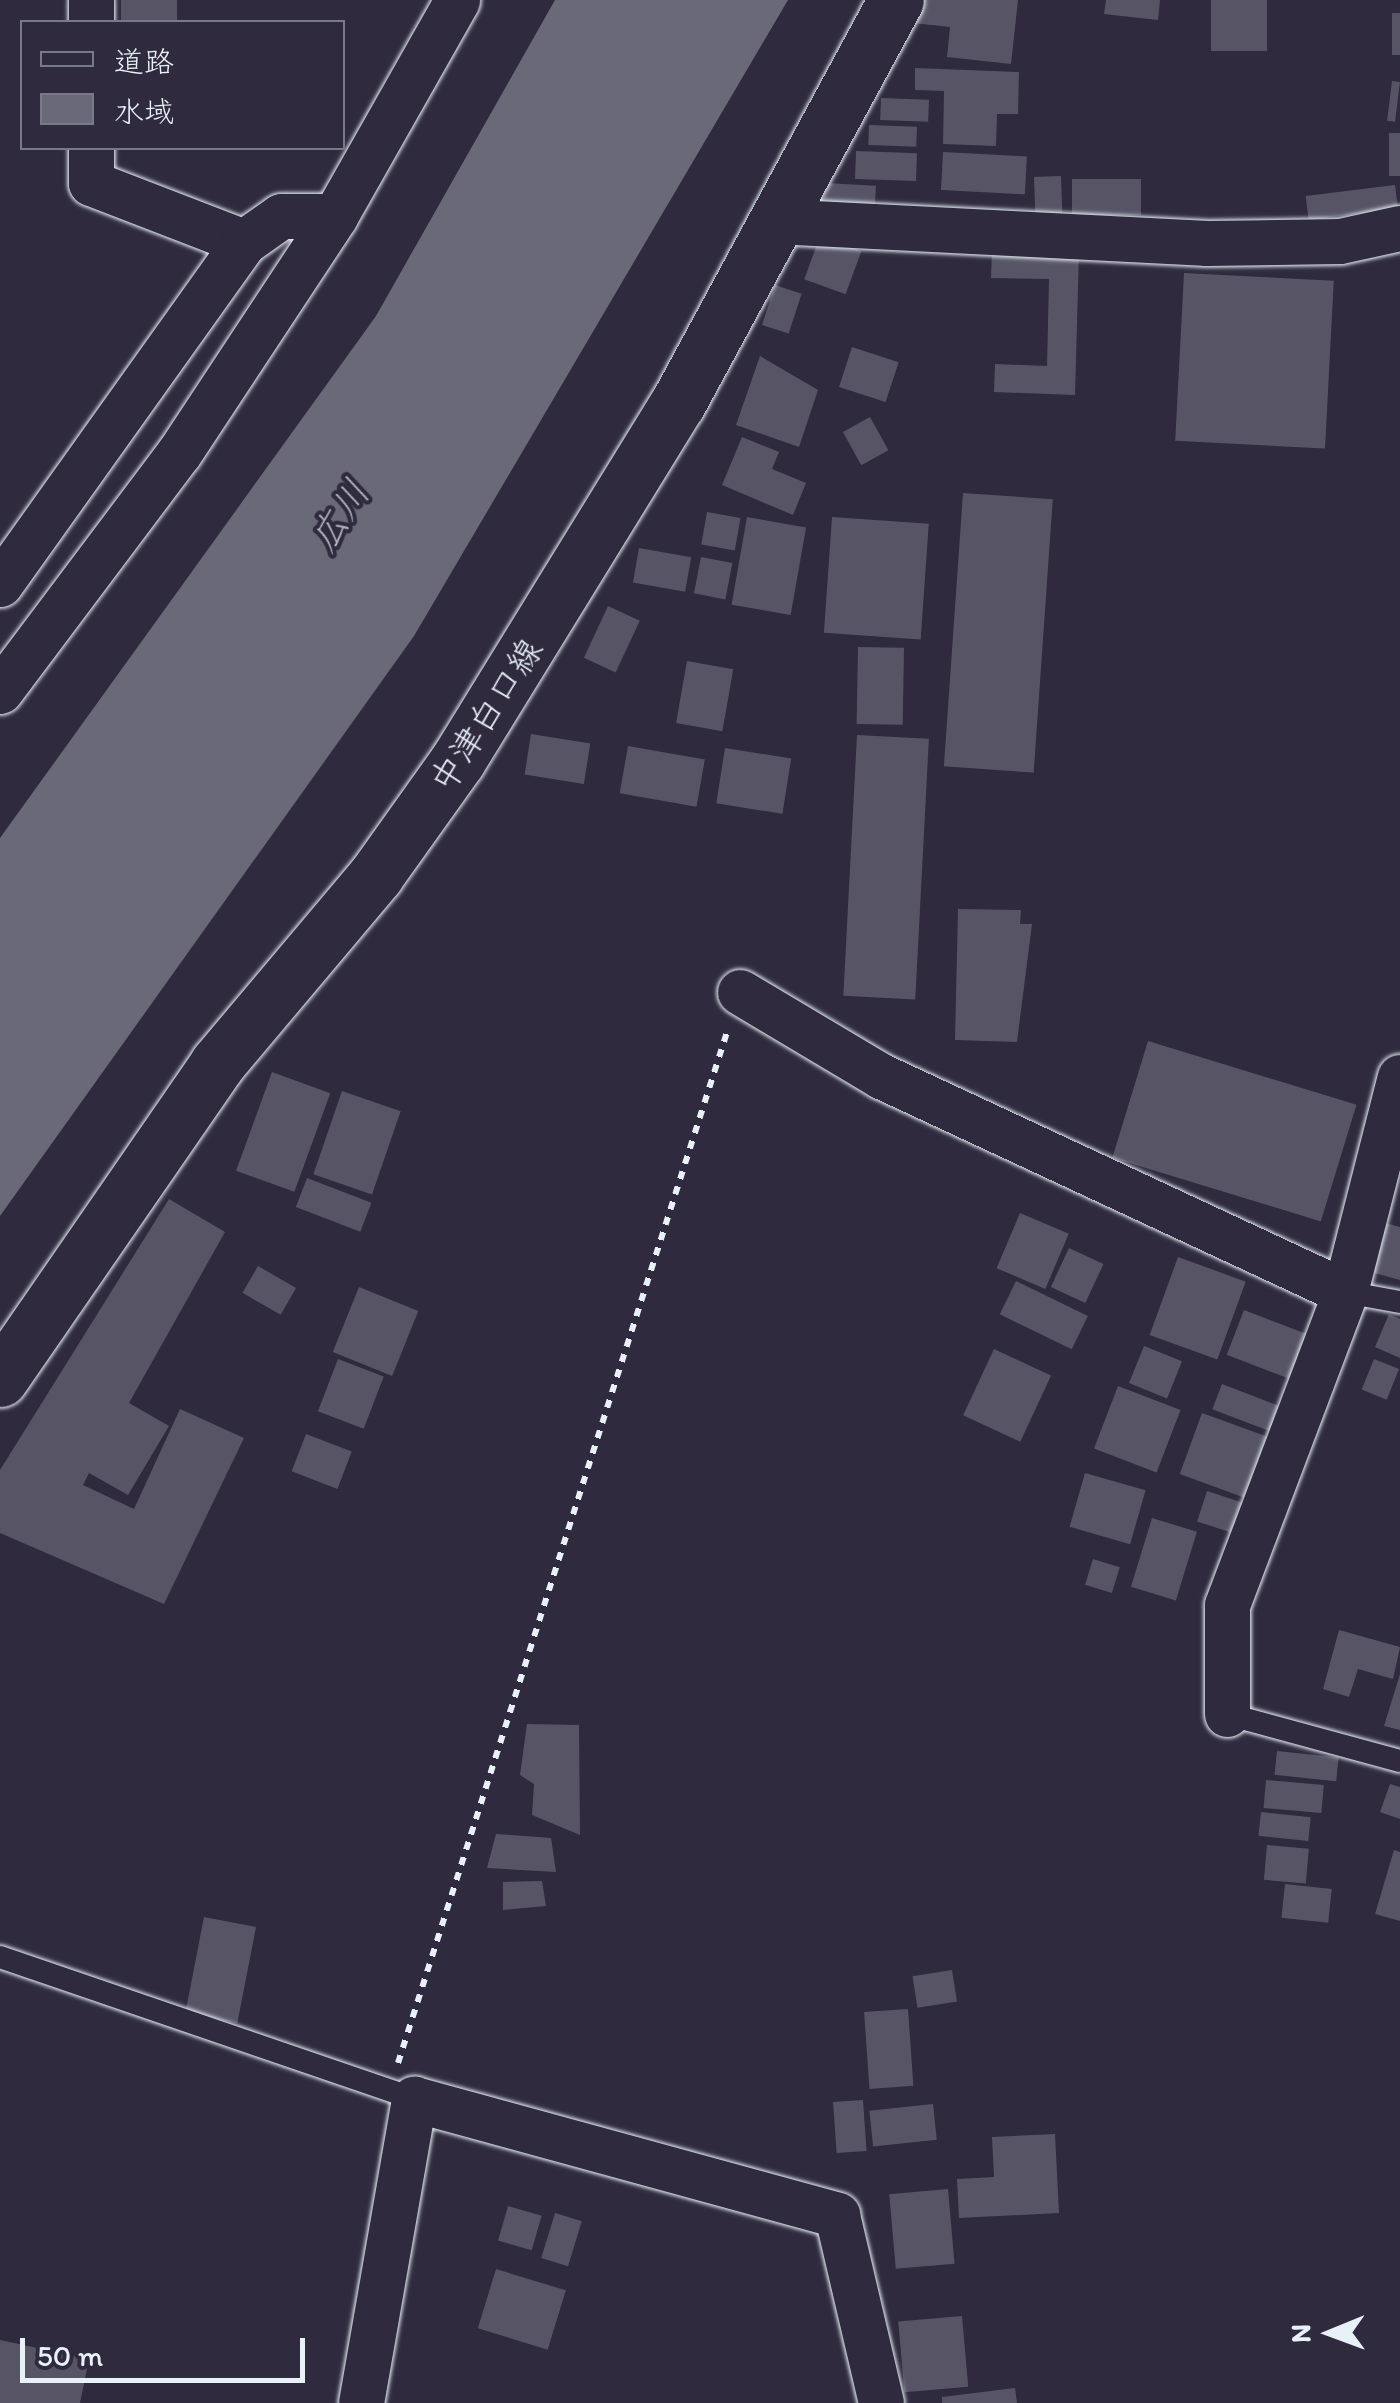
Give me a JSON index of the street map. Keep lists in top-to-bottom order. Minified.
{"streets":{"main road":["中津白口線"]},"water":["広川"],"legend":["道路","水域"],"scale_bar":"50 m","north":"left"}
